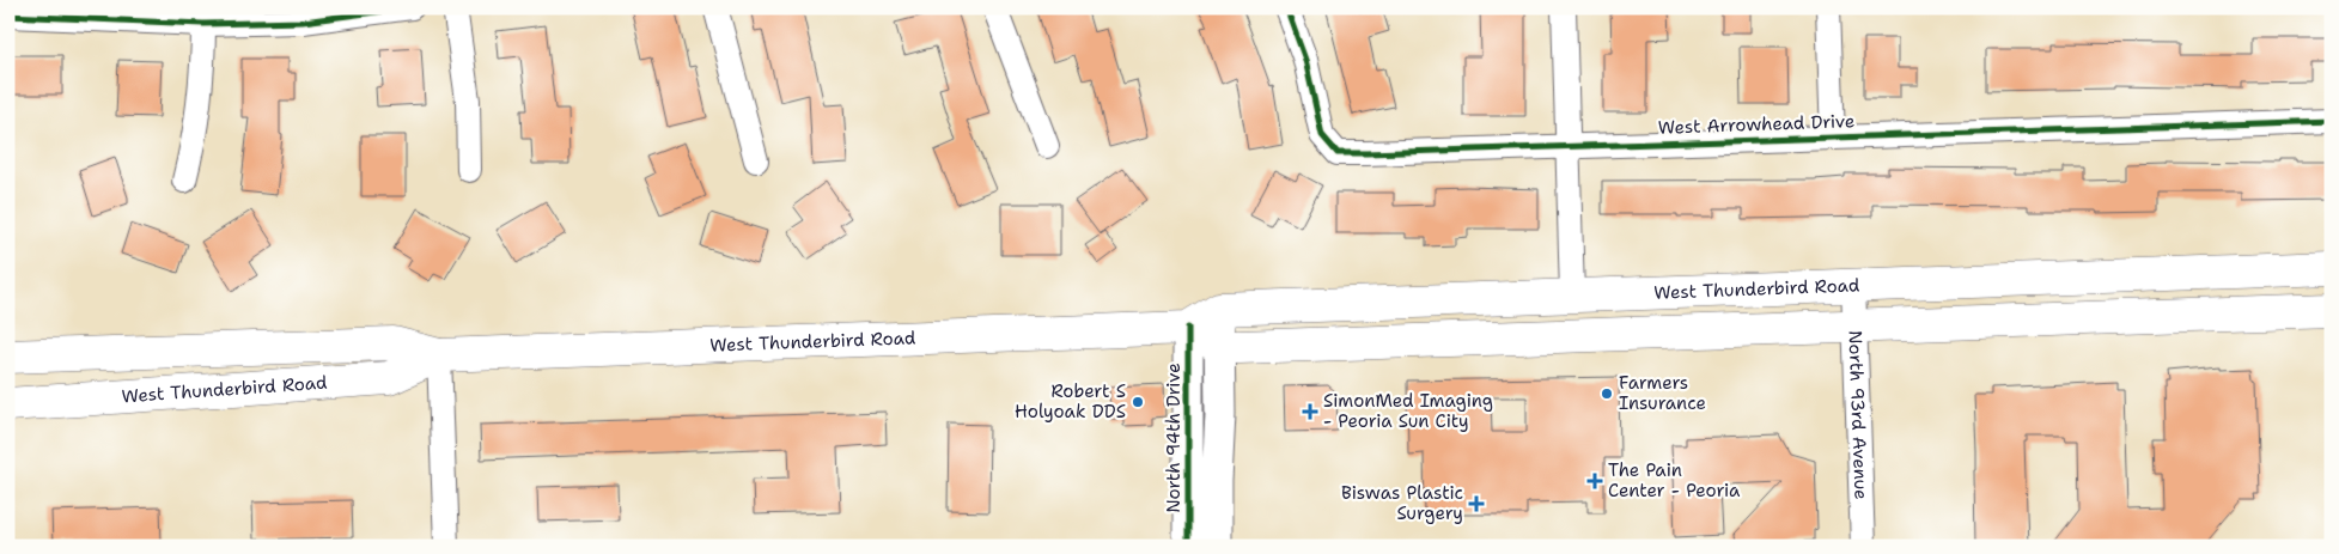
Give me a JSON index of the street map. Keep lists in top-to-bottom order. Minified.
{"streets":{"main road":["West Thunderbird Road"],"street":["West Arrowhead Drive","North 93rd Avenue","North 94th Drive"]},"crossings":[["West Thunderbird Road","North 93rd Avenue"],["West Thunderbird Road","North 94th Drive"]],"places":{"other":["Farmers Insurance","Robert S Holyoak DDS"],"health":["SimonMed Imaging - Peoria Sun City","The Pain Center - Peoria","Biswas Plastic Surgery"]}}
